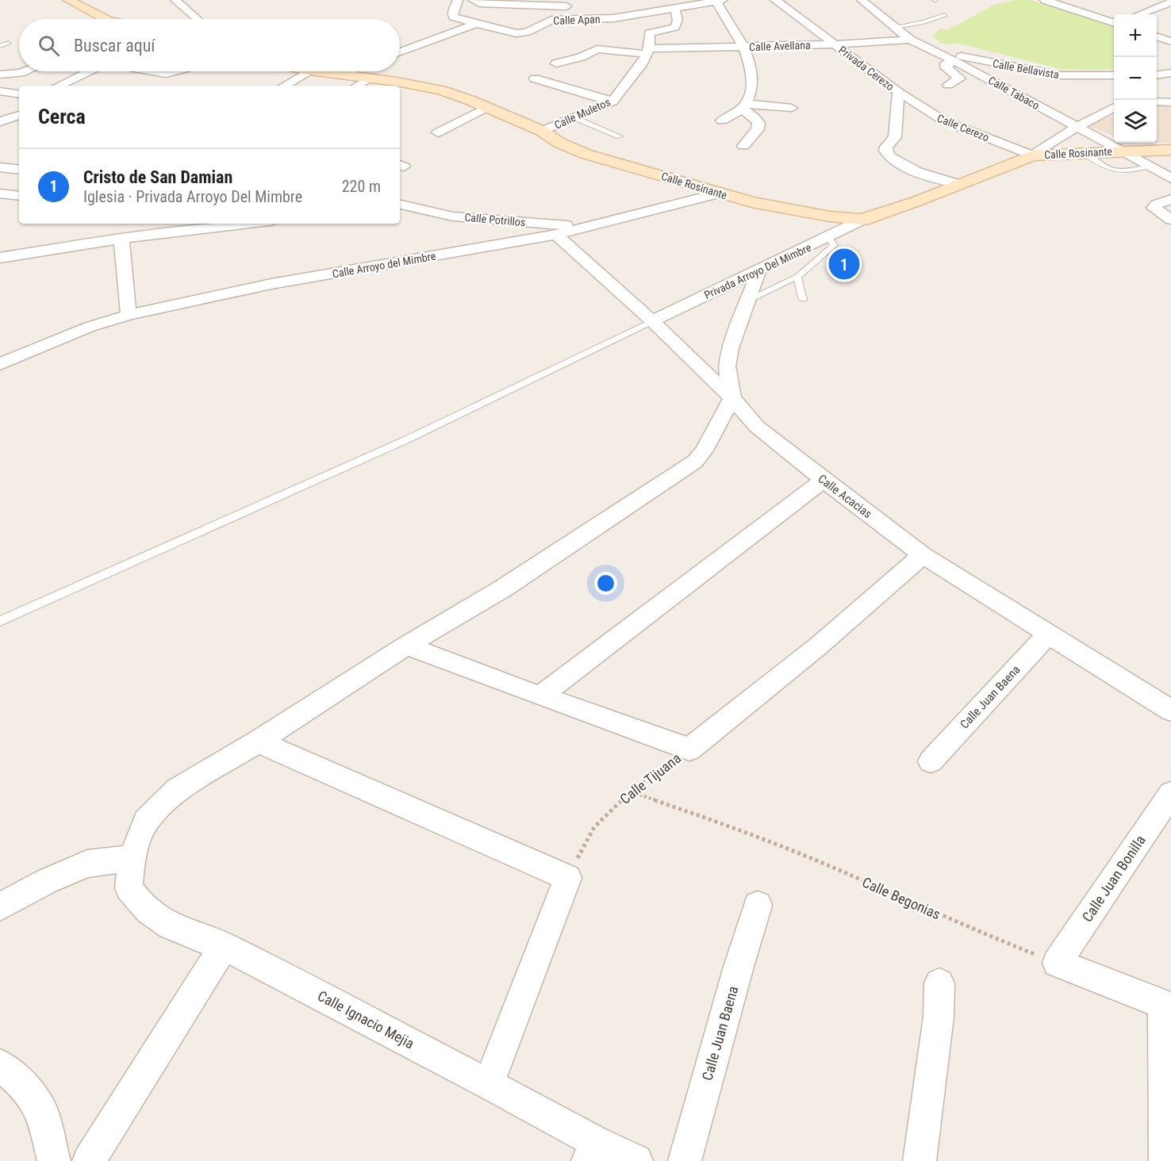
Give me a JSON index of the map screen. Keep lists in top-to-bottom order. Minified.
{"streets":{"street":["Calle Apan","Calle Avellana","Privada Cerezo","Calle Bellavista","Calle Tabaco","Calle Muletos","Calle Cerezo","Calle Rosinante","Calle Potrillos","Calle Arroyo del Mimbre","Privada Arroyo Del Mimbre","Calle Acacias","Calle Juan Baena","Calle Tijuana","Calle Juan Bonilla","Calle Ignacio Mejia"],"path":["Calle Begonias"]},"crossings":[["Calle Apan","Calle Muletos"],["Calle Avellana","Privada Cerezo"],["Calle Avellana","Calle Tabaco"],["Calle Avellana","Calle Muletos"],["Privada Cerezo","Calle Cerezo"],["Privada Cerezo","Calle Rosinante"],["Calle Bellavista","Calle Tabaco"],["Calle Tabaco","Calle Rosinante"],["Calle Muletos","Calle Rosinante"],["Calle Cerezo","Calle Rosinante"],["Calle Rosinante","Calle Arroyo del Mimbre"],["Calle Rosinante","Privada Arroyo Del Mimbre"],["Calle Potrillos","Calle Arroyo del Mimbre"],["Calle Arroyo del Mimbre","Calle Acacias"],["Privada Arroyo Del Mimbre","Calle Acacias"],["Calle Acacias","Calle Juan Baena"],["Calle Acacias","Calle Tijuana"],["Calle Acacias","Calle Ignacio Mejia"],["Calle Tijuana","Calle Begonias"],["Calle Juan Bonilla","Calle Begonias"]],"page":{"map_buttons":["+","−"],"search":"Buscar aquí","heading":"Cerca","list":[{"mark":"1","name":"Cristo de San Damian","note":"Iglesia · Privada Arroyo Del Mimbre","value":"220 m"}],"pins":"1"}}
